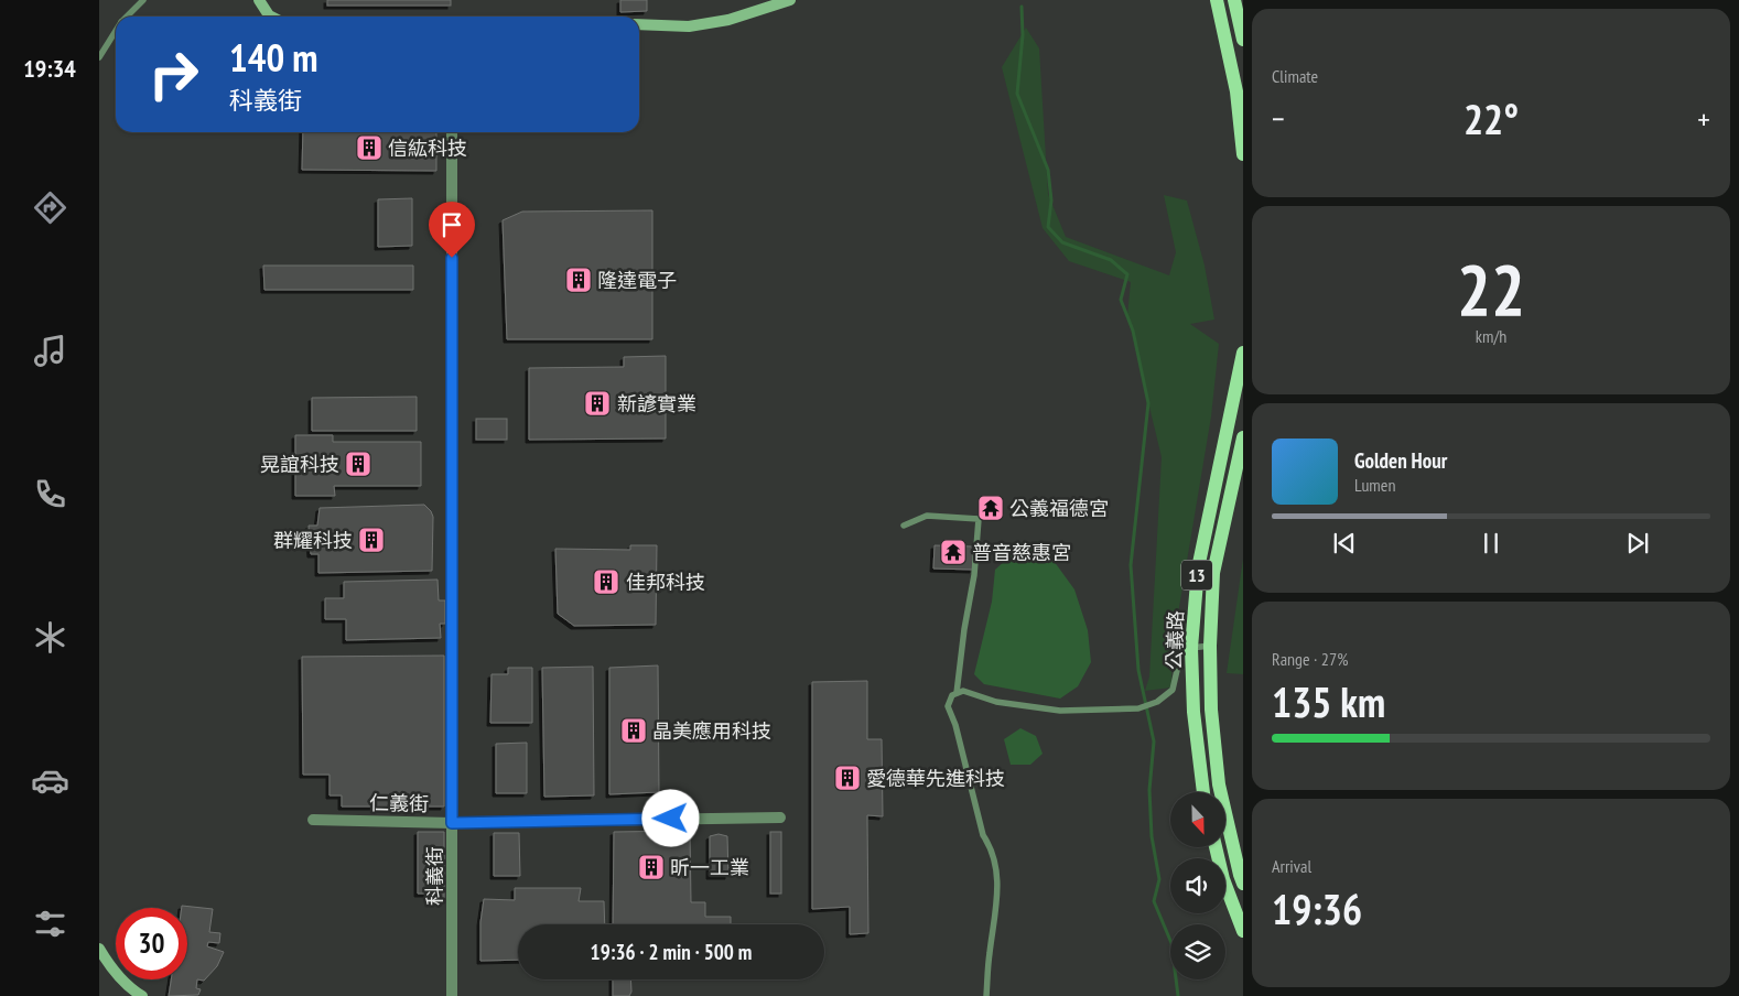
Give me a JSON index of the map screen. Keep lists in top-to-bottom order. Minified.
{"streets":{"main road":["13","公義路"],"street":["仁義街","科義街"]},"crossings":[["仁義街","科義街"]],"places":{"building":["信紘科技","隆達電子","新諺實業","晃誼科技","群耀科技","佳邦科技","晶美應用科技","愛德華先進科技","昕一工業"],"temple":["公義福德宮","普音慈惠宮"]},"north":"bottom","page":{"tabs":"19:34","tile":["Climate",["22","km/h"],["Range · 27%","135 km"],["Arrival","19:36"]],"turn":["140 m","科義街"],"heat":["−","22°","+"],"song":["Golden Hour","Lumen"],"limit":"30","trip":"19:36 · 2 min · 500 m"}}
